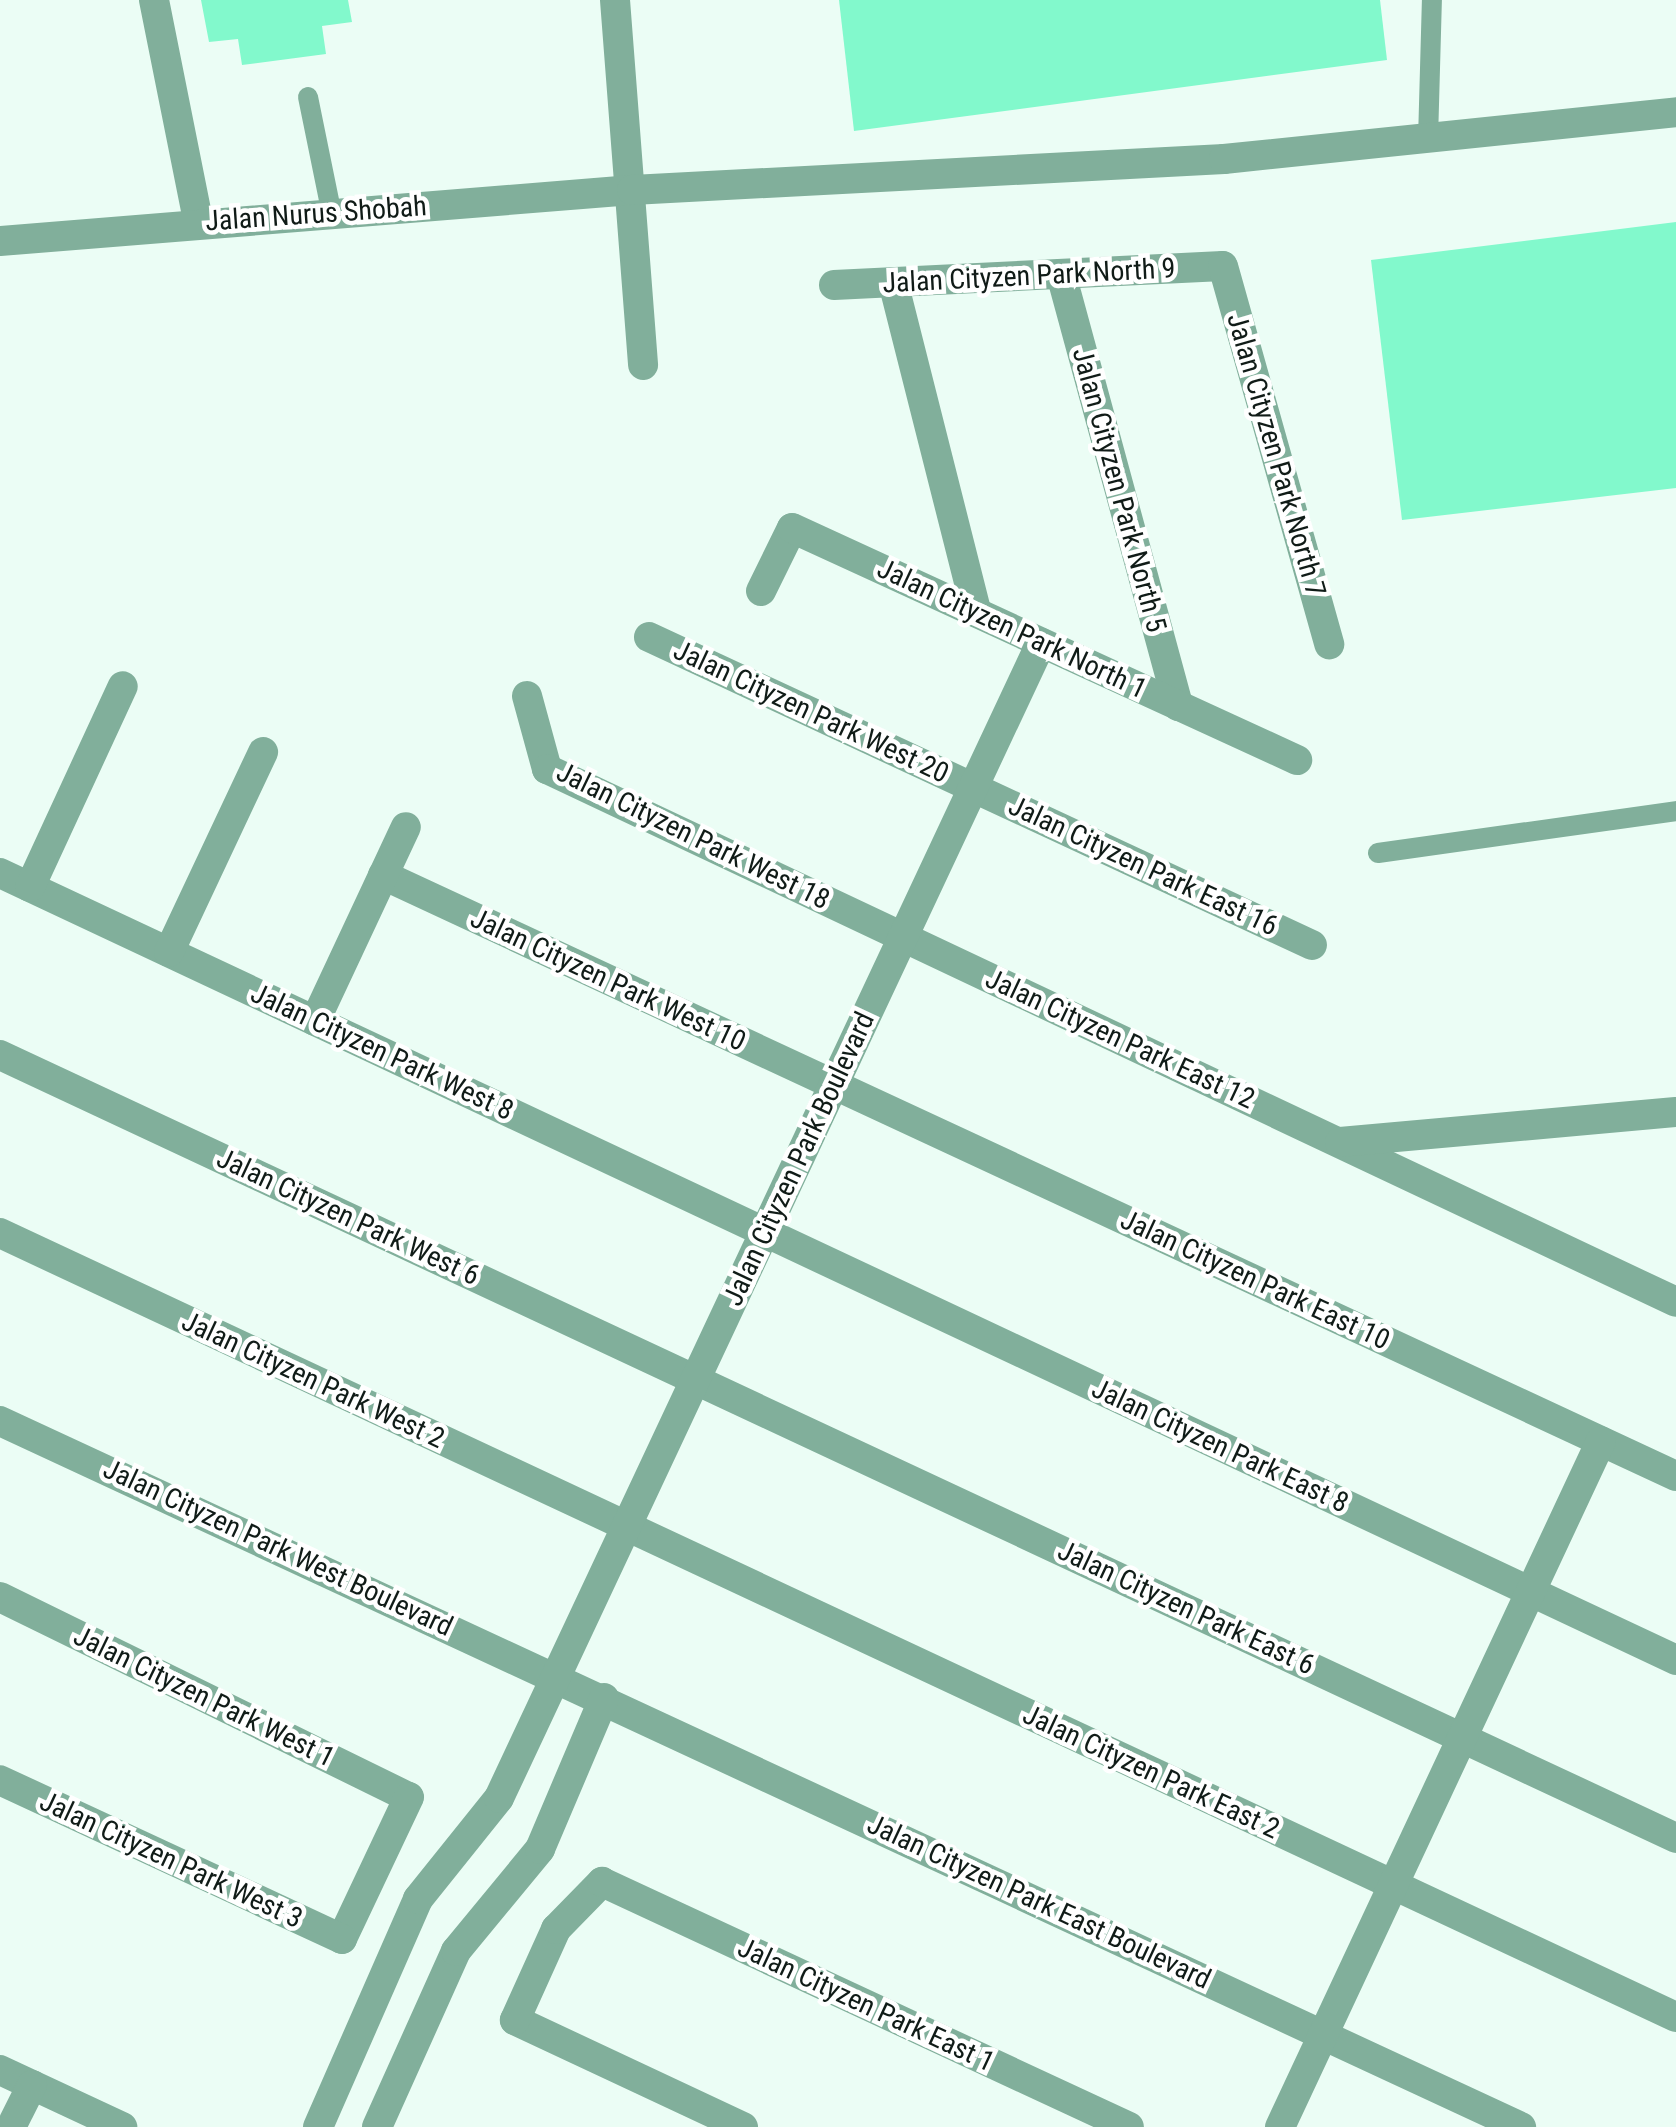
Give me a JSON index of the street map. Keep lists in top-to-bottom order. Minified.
{"streets":{"street":["Jalan Nurus Shobah","Jalan Cityzen Park North 9","Jalan Cityzen Park North 7","Jalan Cityzen Park North 5","Jalan Cityzen Park North 1","Jalan Cityzen Park West 20","Jalan Cityzen Park West 18","Jalan Cityzen Park East 16","Jalan Cityzen Park West 10","Jalan Cityzen Park East 12","Jalan Cityzen Park West 8","Jalan Cityzen Park Boulevard","Jalan Cityzen Park West 6","Jalan Cityzen Park East 10","Jalan Cityzen Park West 2","Jalan Cityzen Park East 8","Jalan Cityzen Park West Boulevard","Jalan Cityzen Park East 6","Jalan Cityzen Park West 1","Jalan Cityzen Park East 2","Jalan Cityzen Park West 3","Jalan Cityzen Park East Boulevard","Jalan Cityzen Park East 1"]},"crossings":[["Jalan Cityzen Park North 9","Jalan Cityzen Park North 7"],["Jalan Cityzen Park North 9","Jalan Cityzen Park North 5"],["Jalan Cityzen Park North 5","Jalan Cityzen Park North 1"],["Jalan Cityzen Park North 1","Jalan Cityzen Park Boulevard"],["Jalan Cityzen Park West 20","Jalan Cityzen Park East 16"],["Jalan Cityzen Park West 20","Jalan Cityzen Park Boulevard"],["Jalan Cityzen Park West 18","Jalan Cityzen Park East 12"],["Jalan Cityzen Park West 18","Jalan Cityzen Park Boulevard"],["Jalan Cityzen Park East 16","Jalan Cityzen Park Boulevard"],["Jalan Cityzen Park West 10","Jalan Cityzen Park Boulevard"],["Jalan Cityzen Park West 10","Jalan Cityzen Park East 10"],["Jalan Cityzen Park East 12","Jalan Cityzen Park Boulevard"],["Jalan Cityzen Park West 8","Jalan Cityzen Park Boulevard"],["Jalan Cityzen Park West 8","Jalan Cityzen Park East 8"],["Jalan Cityzen Park Boulevard","Jalan Cityzen Park West 6"],["Jalan Cityzen Park Boulevard","Jalan Cityzen Park East 10"],["Jalan Cityzen Park Boulevard","Jalan Cityzen Park West 2"],["Jalan Cityzen Park Boulevard","Jalan Cityzen Park East 8"],["Jalan Cityzen Park Boulevard","Jalan Cityzen Park West Boulevard"],["Jalan Cityzen Park Boulevard","Jalan Cityzen Park East 6"],["Jalan Cityzen Park Boulevard","Jalan Cityzen Park East 2"],["Jalan Cityzen Park Boulevard","Jalan Cityzen Park East Boulevard"],["Jalan Cityzen Park West 6","Jalan Cityzen Park East 6"],["Jalan Cityzen Park West 2","Jalan Cityzen Park East 2"],["Jalan Cityzen Park West Boulevard","Jalan Cityzen Park East Boulevard"],["Jalan Cityzen Park West 1","Jalan Cityzen Park West 3"]]}
